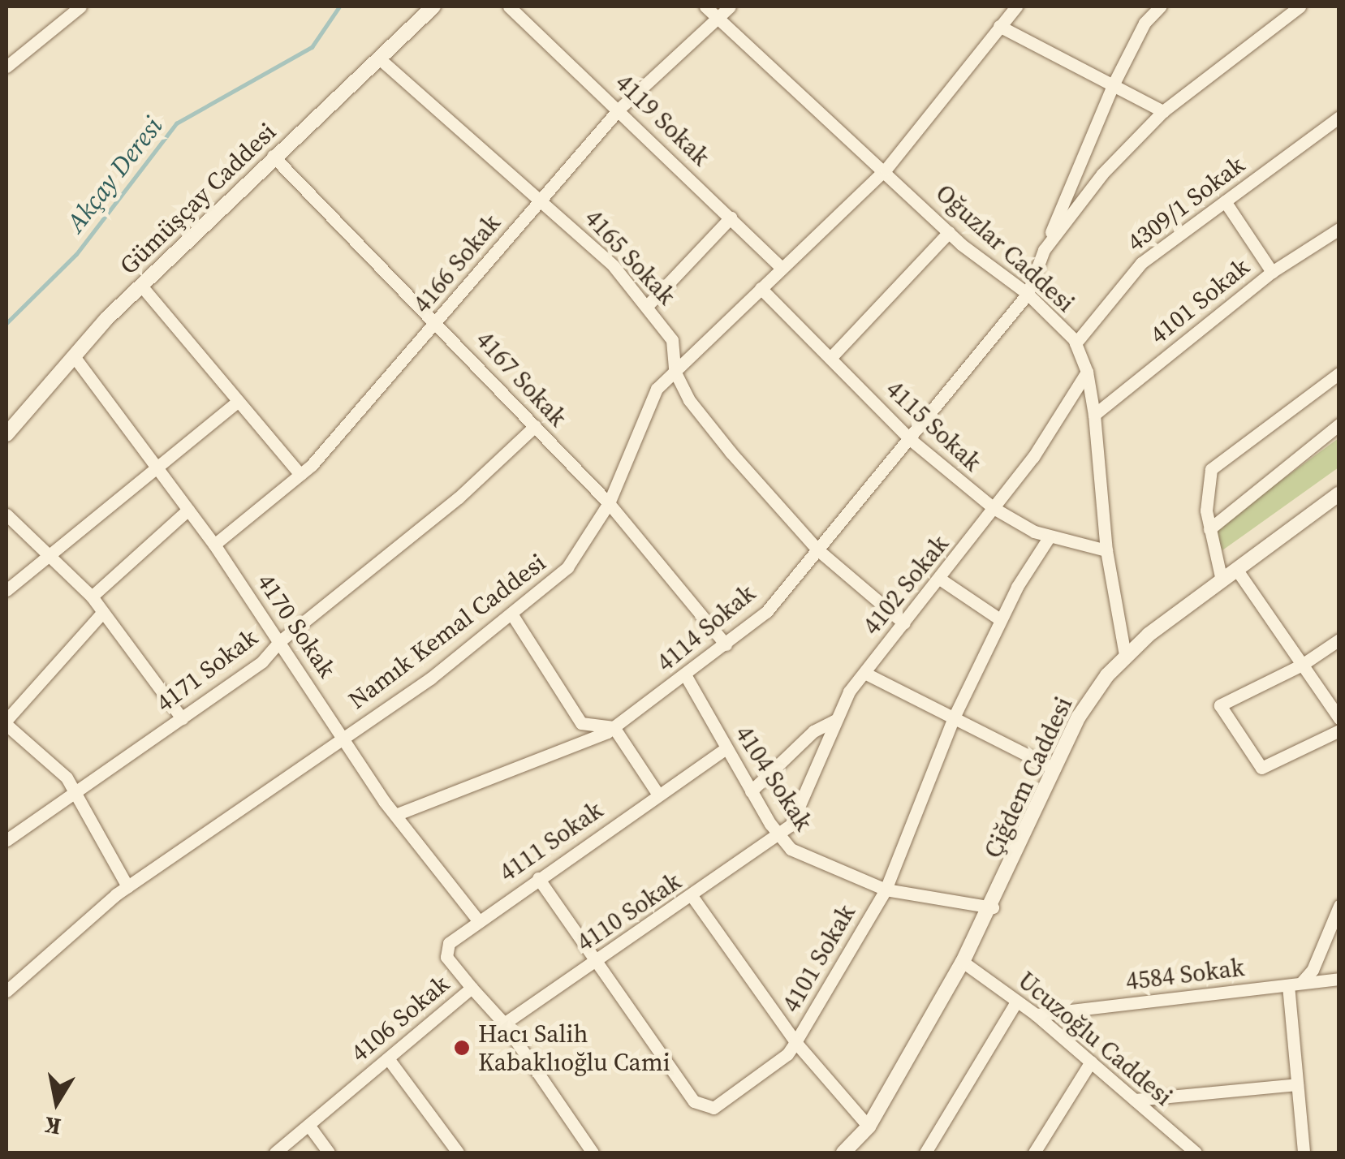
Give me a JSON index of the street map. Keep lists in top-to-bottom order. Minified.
{"streets":{"street":["4119 Sokak","Gümüşçay Caddesi","4309/1 Sokak","Oğuzlar Caddesi","4165 Sokak","4166 Sokak","4101 Sokak","4167 Sokak","4115 Sokak","4102 Sokak","4170 Sokak","4114 Sokak","Namık Kemal Caddesi","4171 Sokak","Çiğdem Caddesi","4104 Sokak","4111 Sokak","4110 Sokak","4584 Sokak","4106 Sokak","Ucuzoğlu Caddesi"]},"crossings":[["4119 Sokak","4166 Sokak"],["4119 Sokak","Namık Kemal Caddesi"],["Gümüşçay Caddesi","4165 Sokak"],["Gümüşçay Caddesi","4167 Sokak"],["Gümüşçay Caddesi","4170 Sokak"],["4309/1 Sokak","Oğuzlar Caddesi"],["Oğuzlar Caddesi","4166 Sokak"],["Oğuzlar Caddesi","4101 Sokak"],["Oğuzlar Caddesi","4115 Sokak"],["Oğuzlar Caddesi","4102 Sokak"],["Oğuzlar Caddesi","4114 Sokak"],["Oğuzlar Caddesi","Namık Kemal Caddesi"],["Oğuzlar Caddesi","Çiğdem Caddesi"],["4165 Sokak","4166 Sokak"],["4165 Sokak","4102 Sokak"],["4165 Sokak","4114 Sokak"],["4165 Sokak","Namık Kemal Caddesi"],["4166 Sokak","4167 Sokak"],["4166 Sokak","4170 Sokak"],["4101 Sokak","4115 Sokak"],["4101 Sokak","4104 Sokak"],["4101 Sokak","4111 Sokak"],["4101 Sokak","4110 Sokak"],["4167 Sokak","4114 Sokak"],["4167 Sokak","Namık Kemal Caddesi"],["4167 Sokak","4171 Sokak"],["4115 Sokak","4102 Sokak"],["4115 Sokak","4114 Sokak"],["4115 Sokak","Namık Kemal Caddesi"],["4102 Sokak","4104 Sokak"],["4102 Sokak","4110 Sokak"],["4170 Sokak","4114 Sokak"],["4170 Sokak","Namık Kemal Caddesi"],["4170 Sokak","4171 Sokak"],["4170 Sokak","4111 Sokak"],["4114 Sokak","4104 Sokak"],["Çiğdem Caddesi","4104 Sokak"],["Çiğdem Caddesi","Ucuzoğlu Caddesi"],["4104 Sokak","4111 Sokak"],["4104 Sokak","4110 Sokak"],["4111 Sokak","4106 Sokak"],["4110 Sokak","4106 Sokak"],["4584 Sokak","Ucuzoğlu Caddesi"]],"water":["Akçay Deresi"],"places":["Hacı Salih Kabaklıoğlu Cami"],"north":"bottom"}
